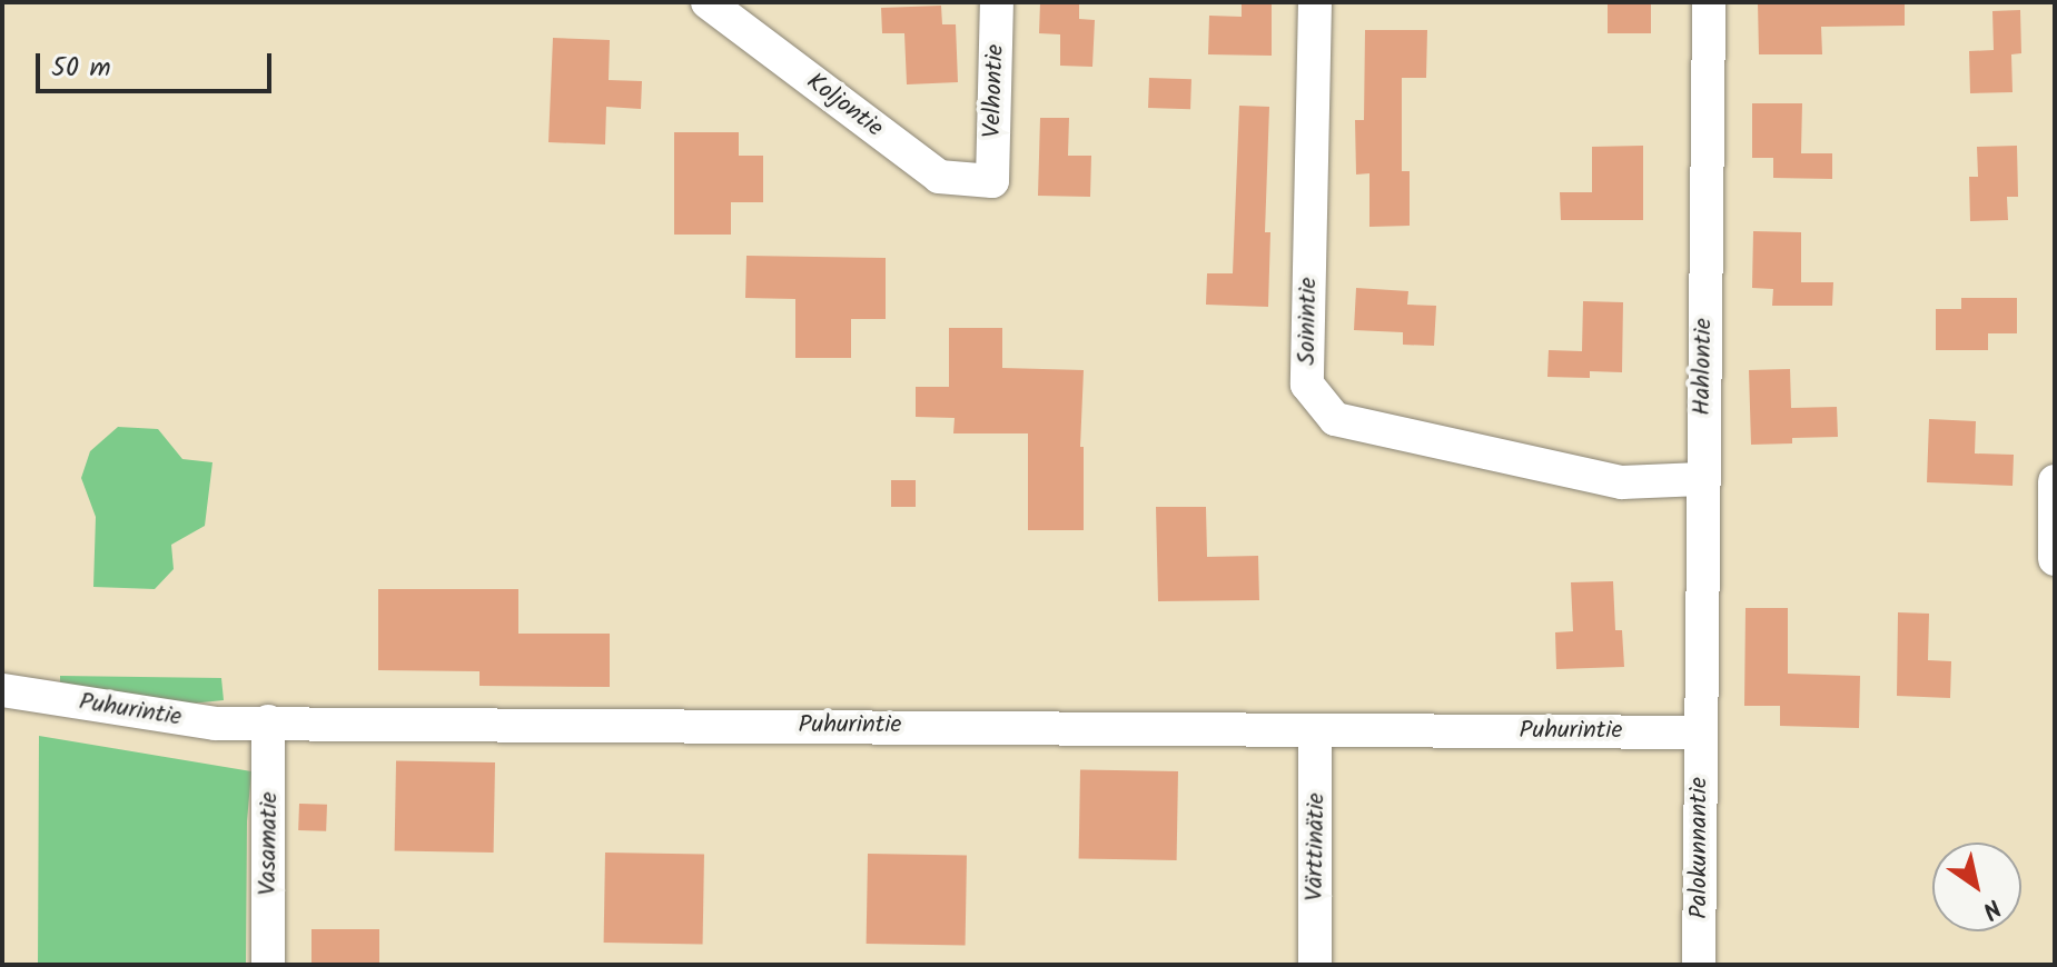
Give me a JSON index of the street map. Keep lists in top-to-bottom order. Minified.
{"streets":{"street":["Velhontie","Koljontie","Soinintie","Hahlontie","Puhurintie","Vasamatie","Värttinätie","Palokunnantie"]},"crossings":[["Velhontie","Koljontie"],["Soinintie","Hahlontie"],["Hahlontie","Puhurintie"],["Hahlontie","Palokunnantie"],["Puhurintie","Vasamatie"],["Puhurintie","Värttinätie"],["Puhurintie","Palokunnantie"]],"scale_bar":"50 m","north":"bottom right"}
